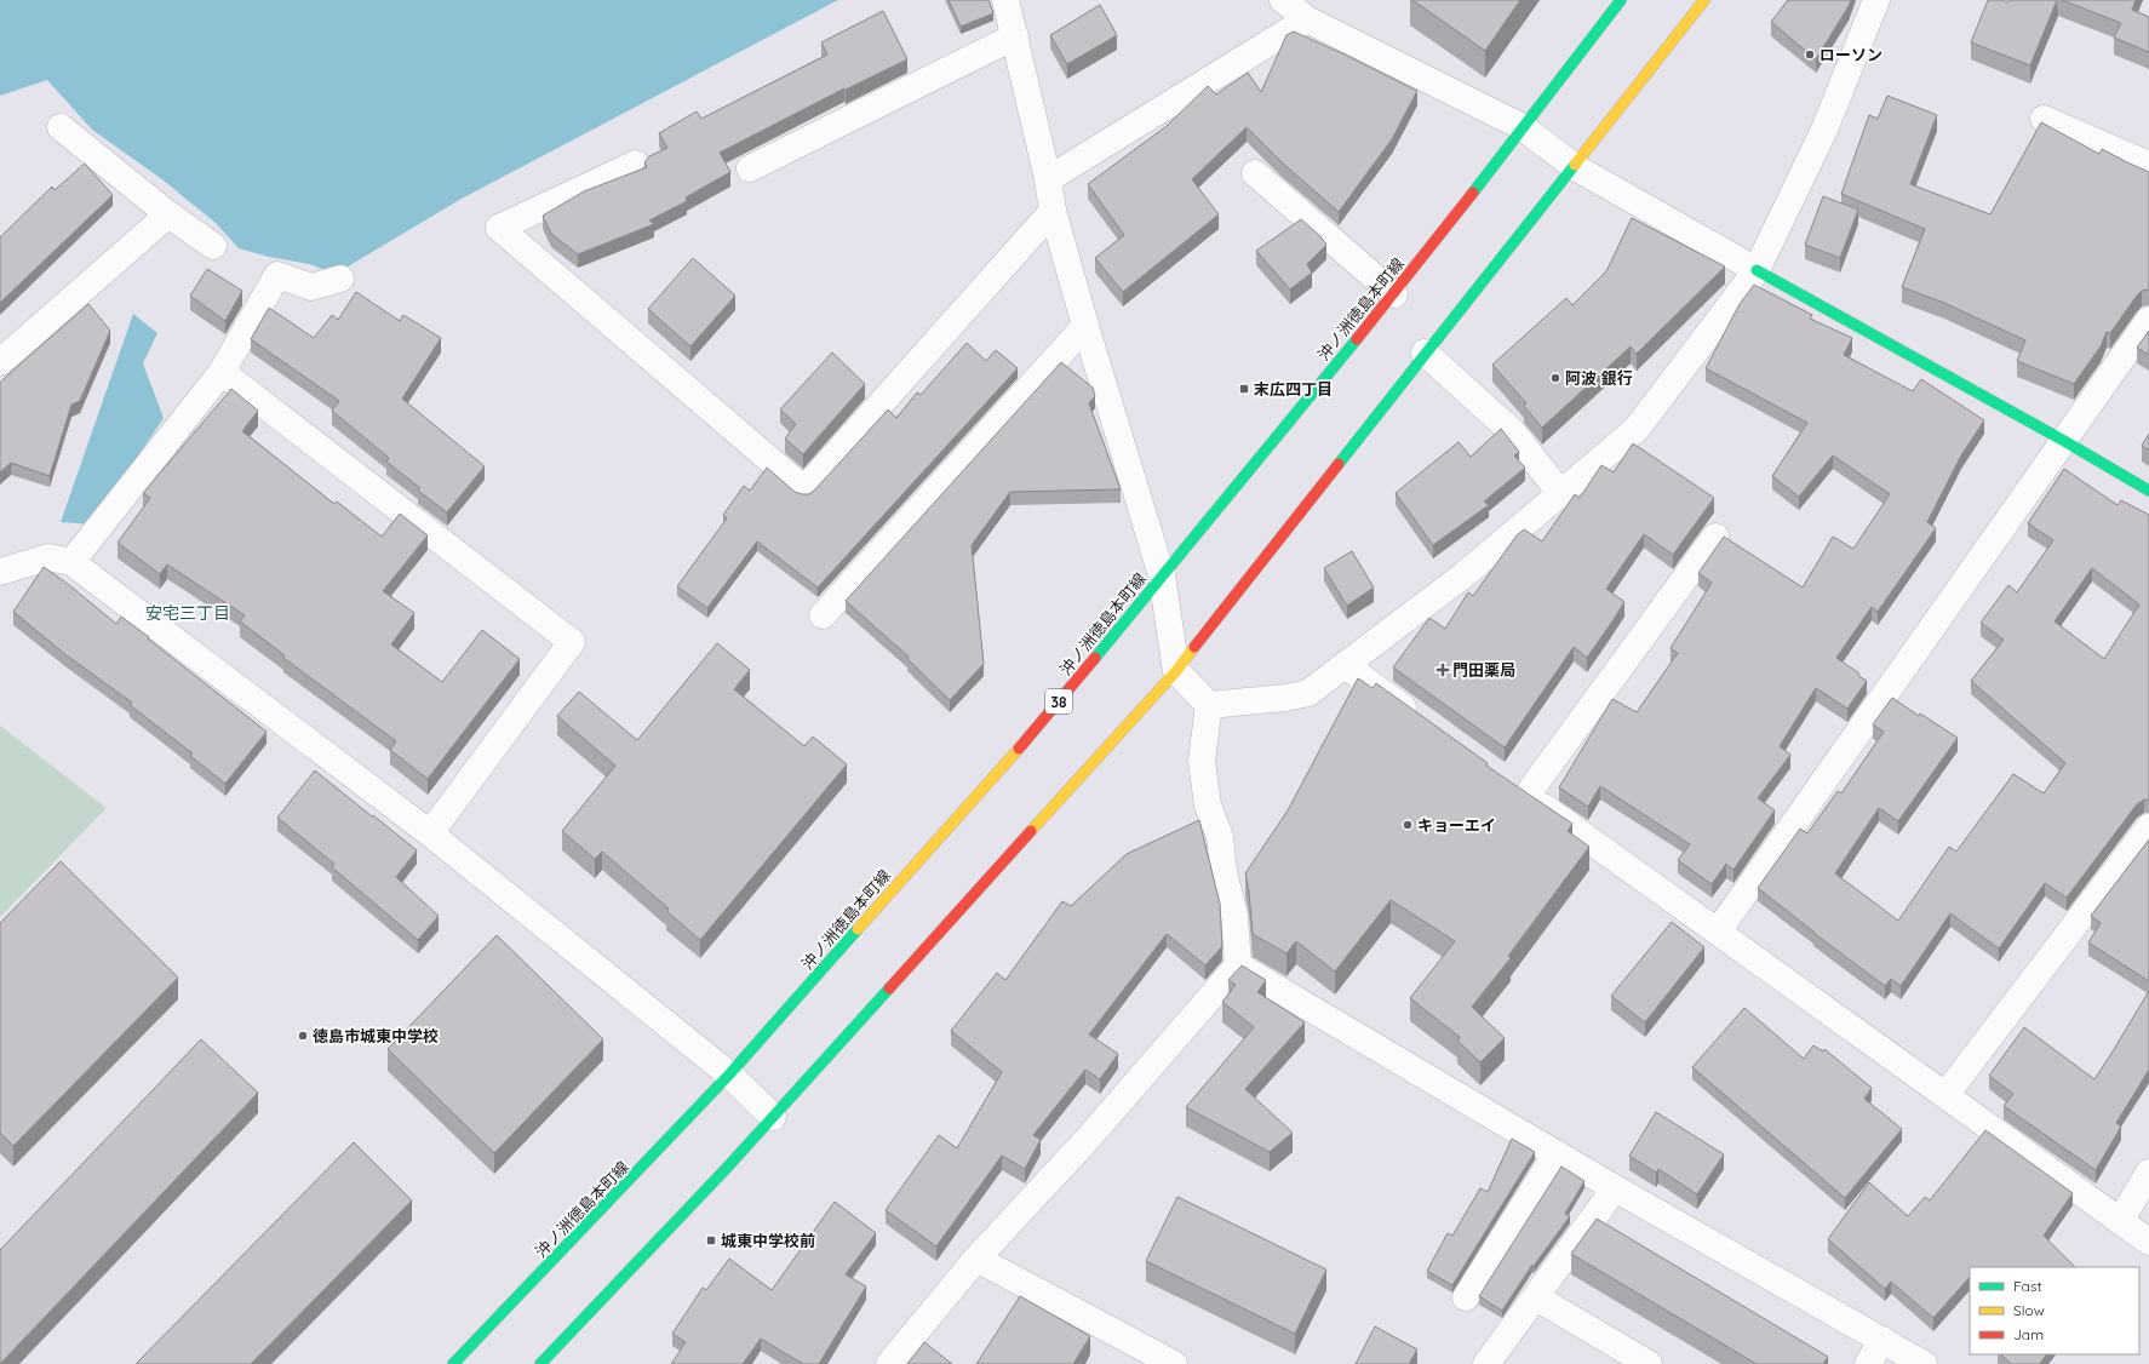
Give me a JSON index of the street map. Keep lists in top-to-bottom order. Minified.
{"streets":{"main road":["沖ノ洲徳島本町線","38"]},"districts":["安宅三丁目"],"places":{"other":["ローソン","阿波 銀行","キョーエイ","徳島市城東中学校"],"transit":["末広四丁目","城東中学校前"],"health":["門田薬局"]},"legend":["Fast","Slow","Jam"]}
